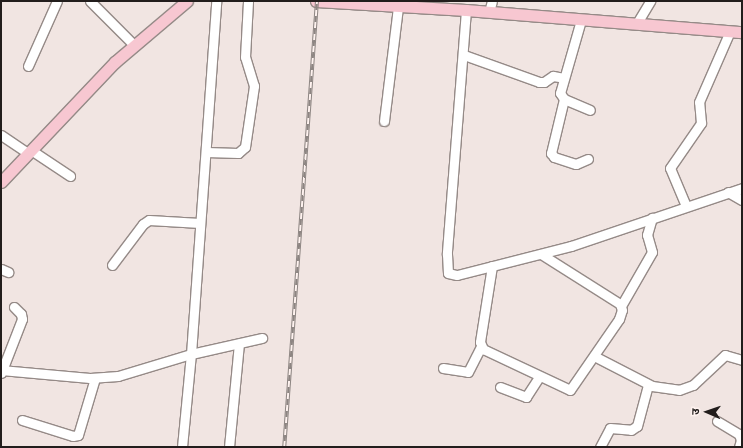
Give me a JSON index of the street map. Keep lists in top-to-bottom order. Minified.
{"north":"left"}
